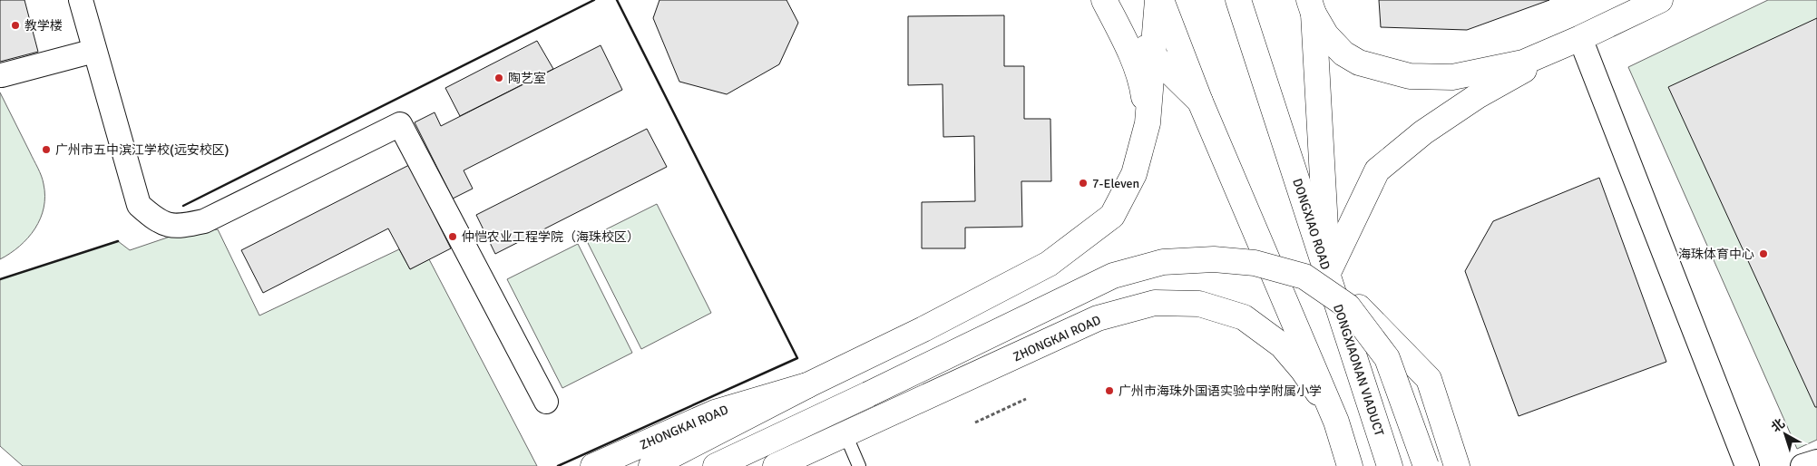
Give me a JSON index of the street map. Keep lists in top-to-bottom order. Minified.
{"streets":{"main road":["DONGXIAO ROAD","ZHONGKAI ROAD","DONGXIAONAN VIADUCT"]},"crossings":[["DONGXIAO ROAD","DONGXIAONAN VIADUCT"]],"places":["教学楼","陶艺室","广州市五中滨江学校(远安校区)","7-Eleven","仲恺农业工程学院（海珠校区）","海珠体育中心","广州市海珠外国语实验中学附属小学"],"north":"top left"}
